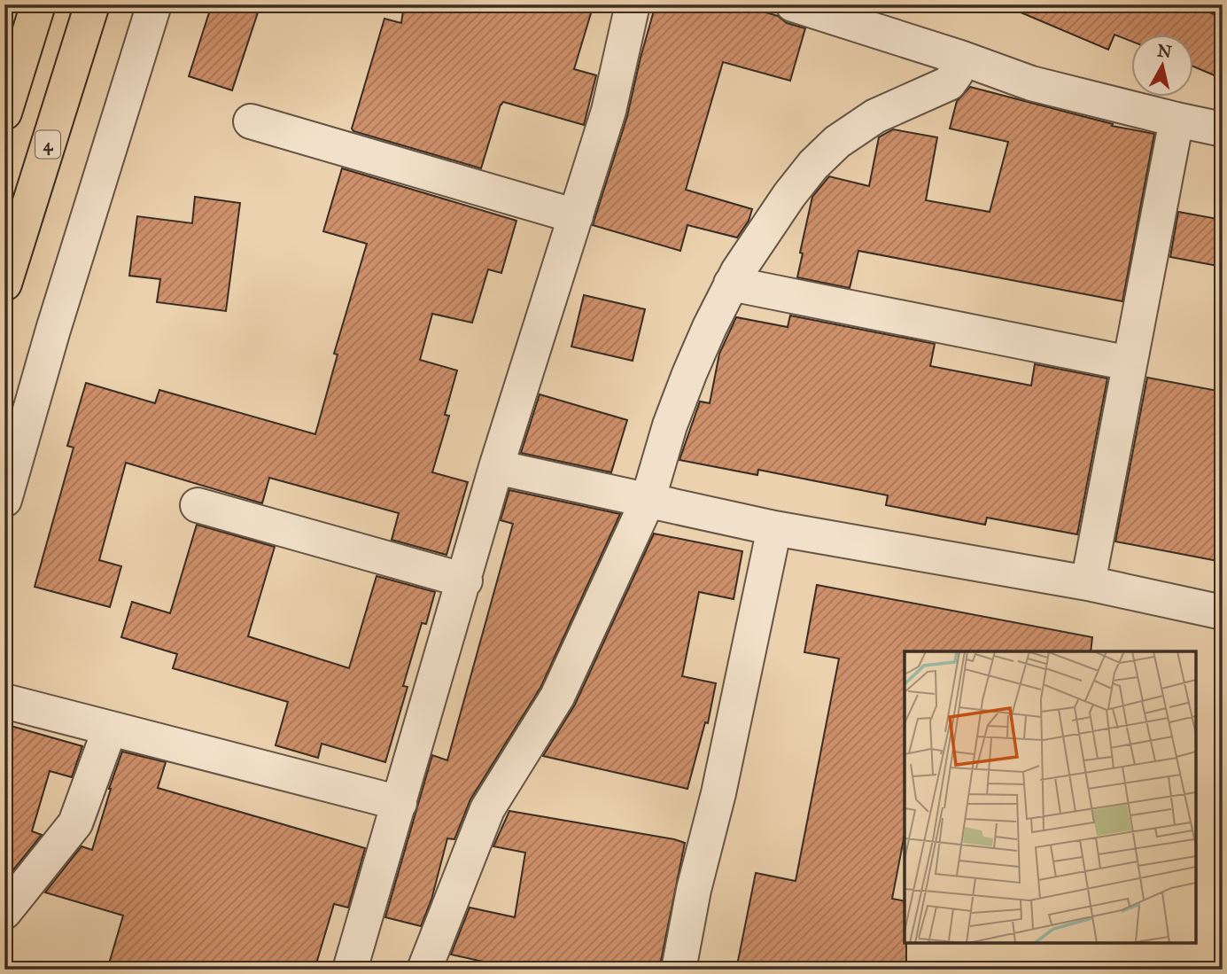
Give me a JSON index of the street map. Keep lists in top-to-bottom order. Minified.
{"streets":{"highway":["4"]},"north":"top"}
